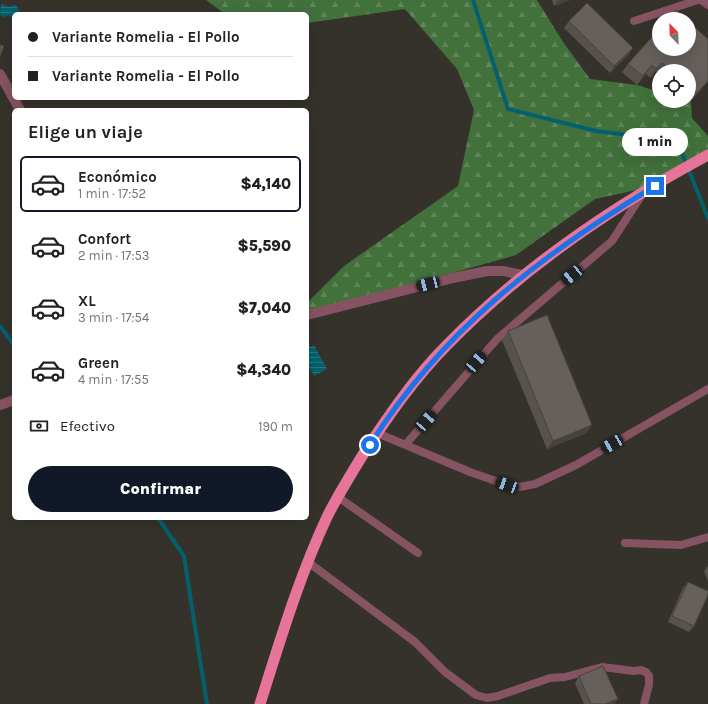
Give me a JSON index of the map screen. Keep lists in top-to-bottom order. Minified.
{"north":"top left","page":{"banner":["Variante Romelia - El Pollo","Variante Romelia - El Pollo"],"heading":"Elige un viaje","bubble":"1 min","list":[{"name":"Económico","note":"1 min · 17:52","value":"$4,140"},{"name":"Confort","note":"2 min · 17:53","value":"$5,590"},{"name":"XL","note":"3 min · 17:54","value":"$7,040"},{"name":"Green","note":"4 min · 17:55","value":"$4,340"}],"pay":["Efectivo","190 m"],"buttons":"Confirmar"}}
